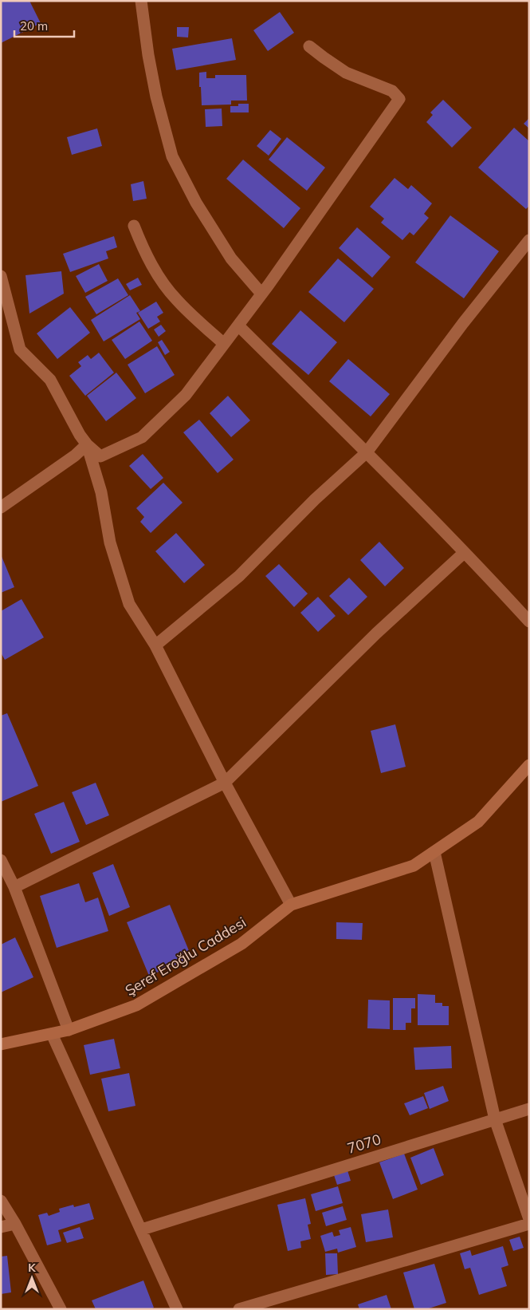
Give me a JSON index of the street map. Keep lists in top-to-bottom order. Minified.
{"streets":{"street":["Şeref Eroğlu Caddesi","7070"]},"scale_bar":"20 m","north":"top"}
